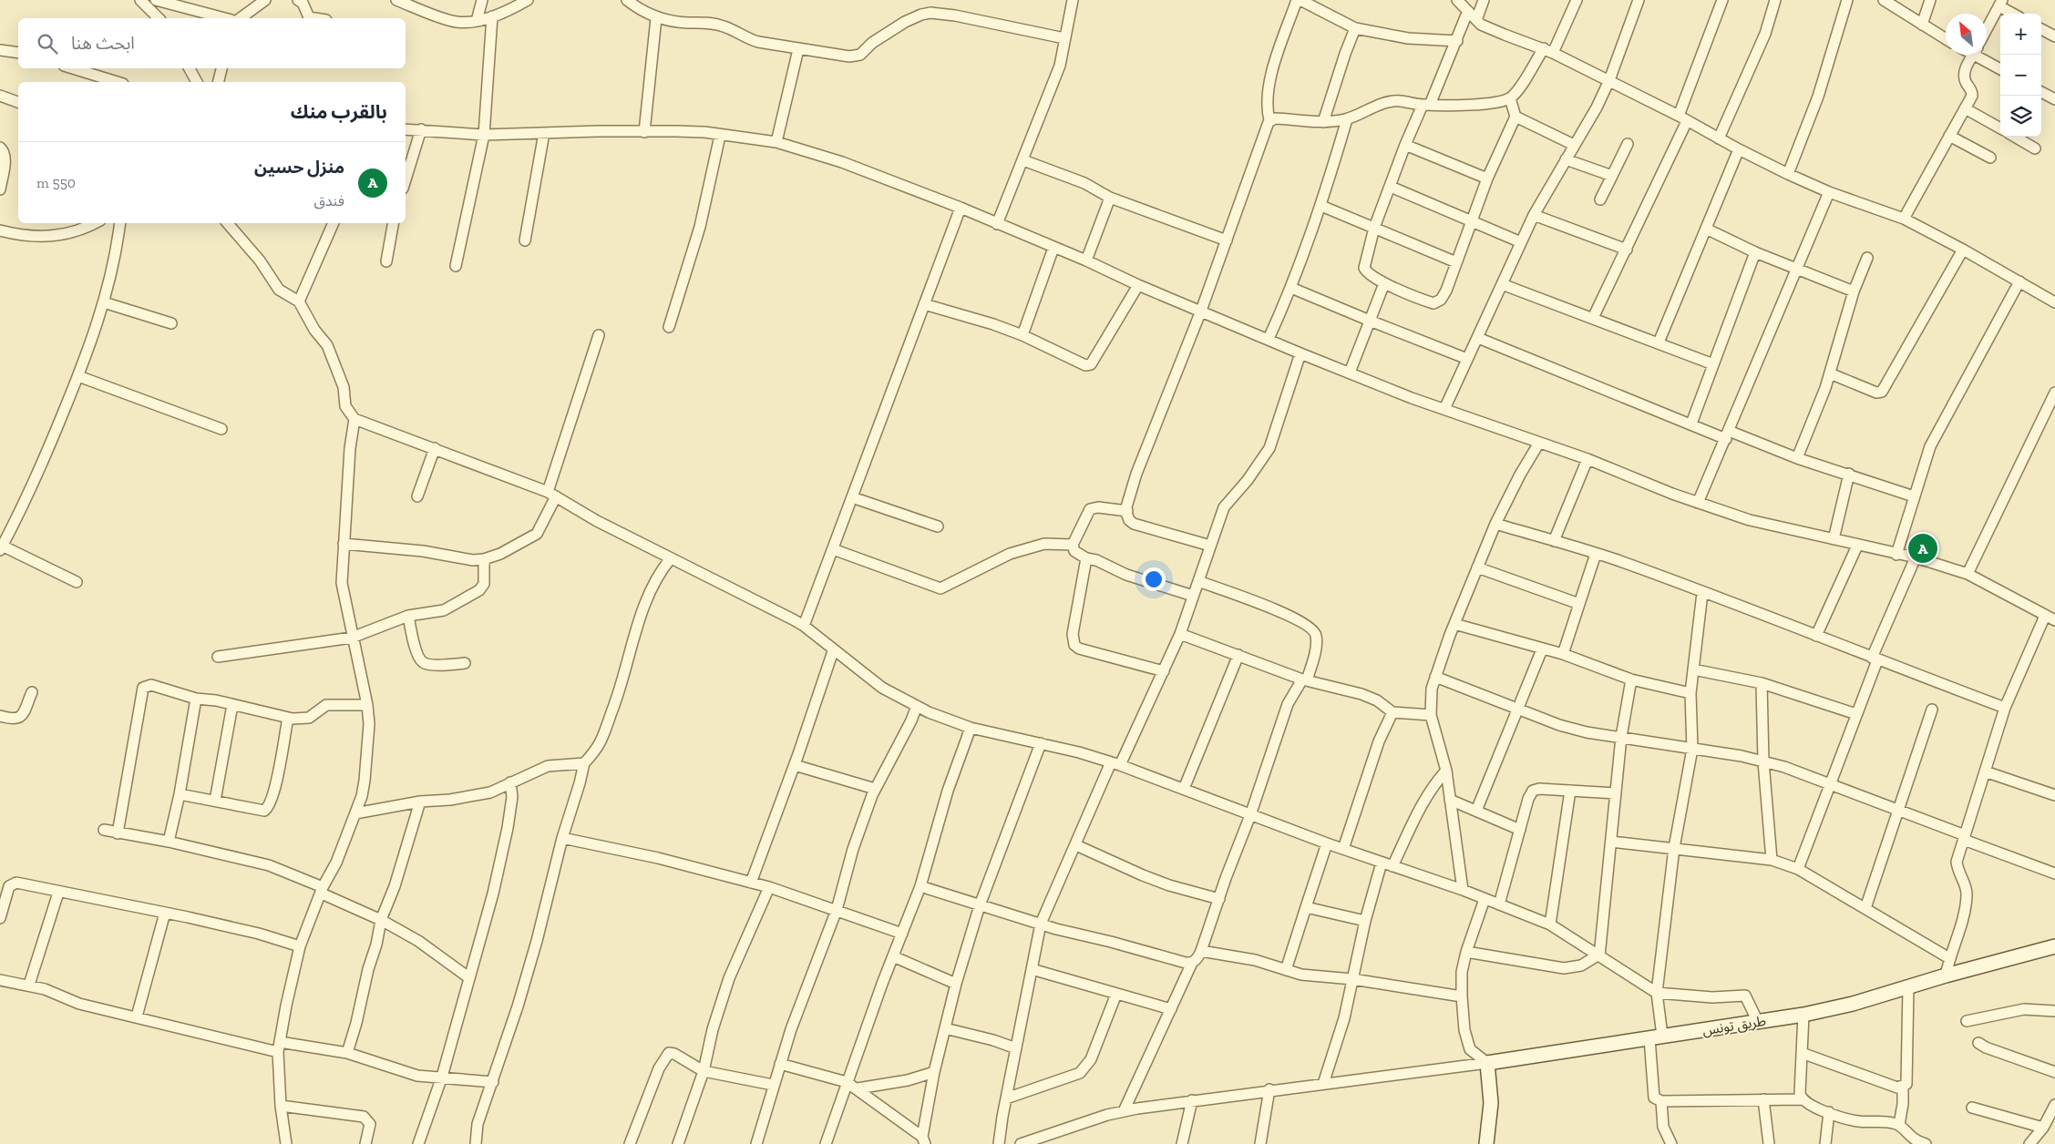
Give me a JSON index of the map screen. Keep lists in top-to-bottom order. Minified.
{"streets":{"main road":["طريق تونس"]},"north":"top left","page":{"map_buttons":["+","−"],"search":"ابحث هنا","heading":"بالقرب منك","list":[{"mark":"A","name":"منزل حسين","note":"فندق","value":"550 m"}],"pins":"A"}}
